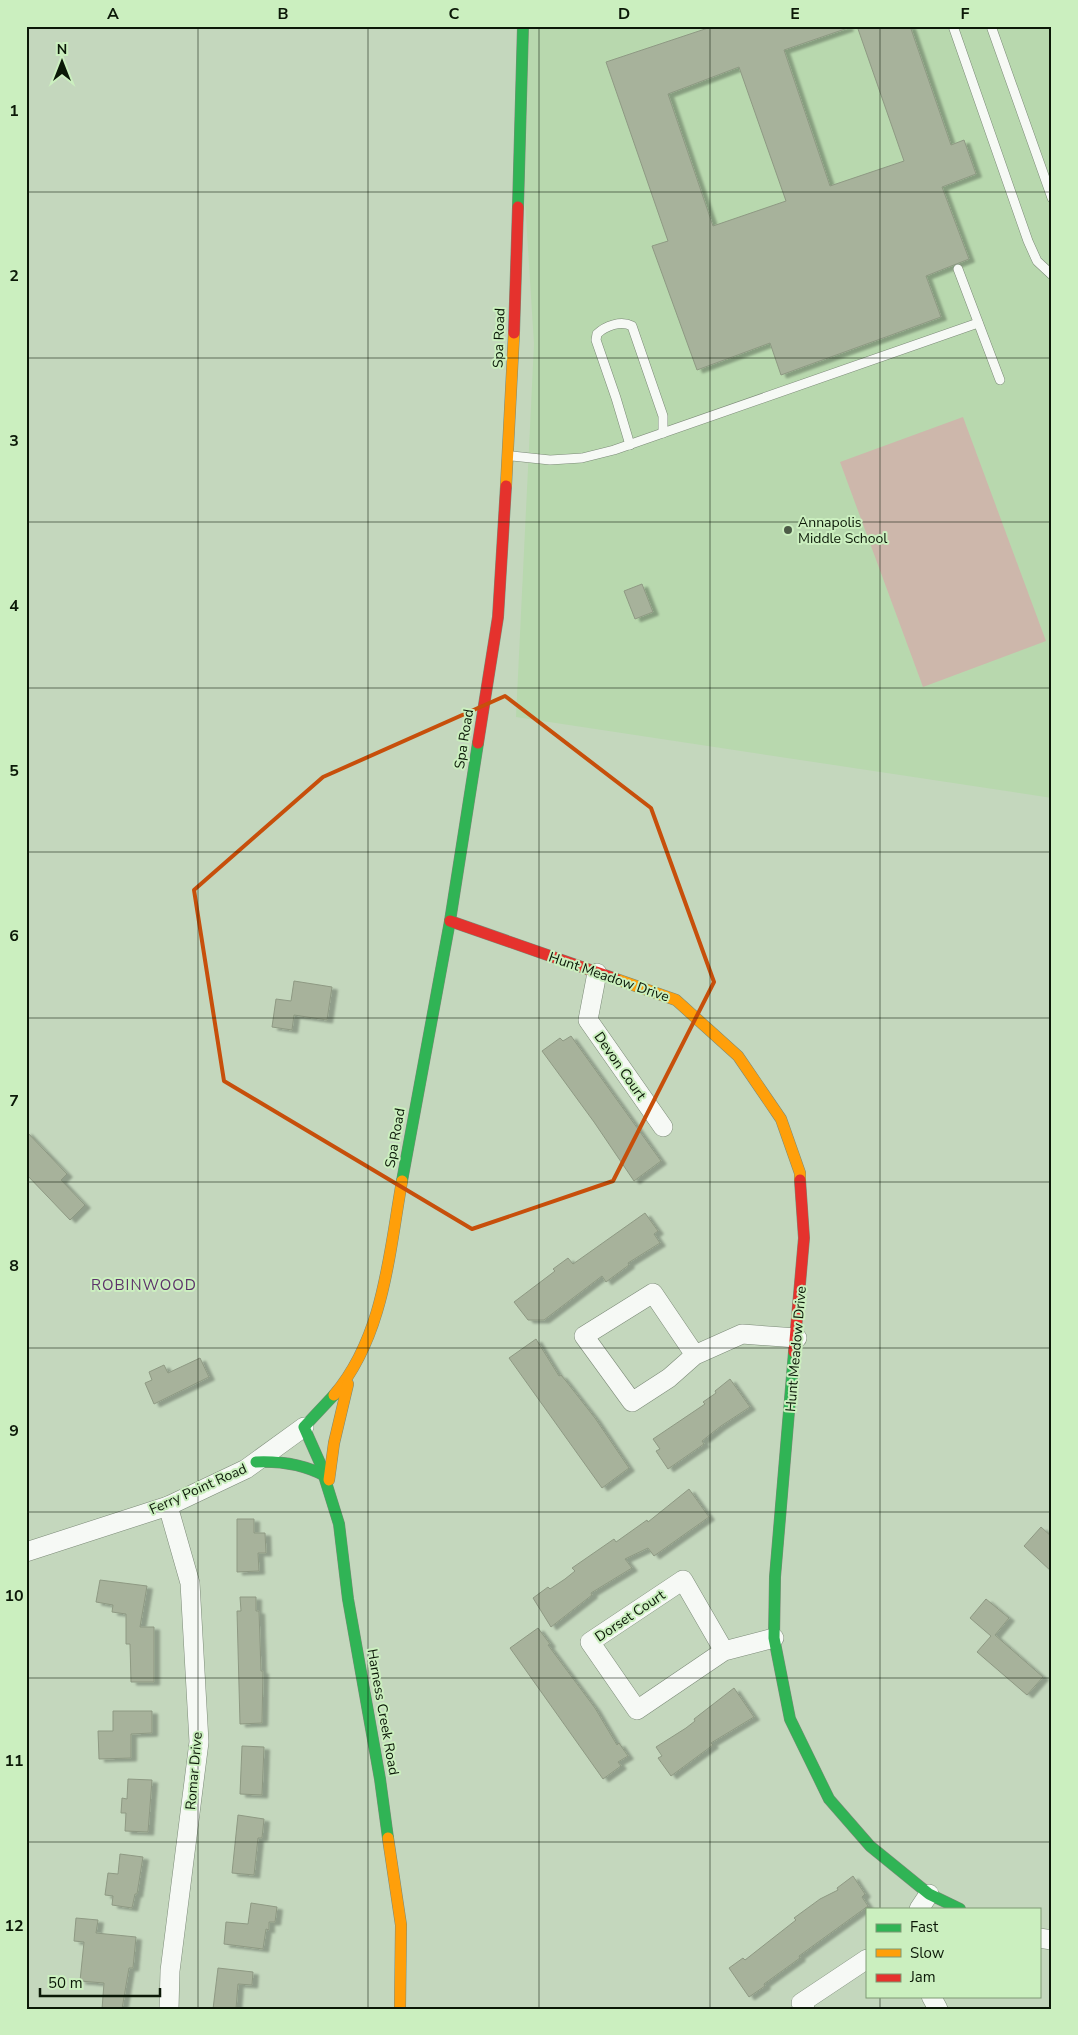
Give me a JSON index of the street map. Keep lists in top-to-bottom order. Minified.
{"streets":{"street":["Spa Road","Hunt Meadow Drive","Devon Court","Ferry Point Road","Dorset Court","Harness Creek Road","Romar Drive"]},"crossings":[["Spa Road","Hunt Meadow Drive"],["Spa Road","Ferry Point Road"],["Spa Road","Harness Creek Road"],["Hunt Meadow Drive","Devon Court"],["Hunt Meadow Drive","Dorset Court"],["Ferry Point Road","Harness Creek Road"],["Ferry Point Road","Romar Drive"]],"districts":["ROBINWOOD"],"places":["Annapolis Middle School"],"legend":["Fast","Slow","Jam"],"scale_bar":"50 m","north":"top","grid":{"columns":["A","B","C","D","E","F"],"rows":["1","2","3","4","5","6","7","8","9","10","11","12"]}}
